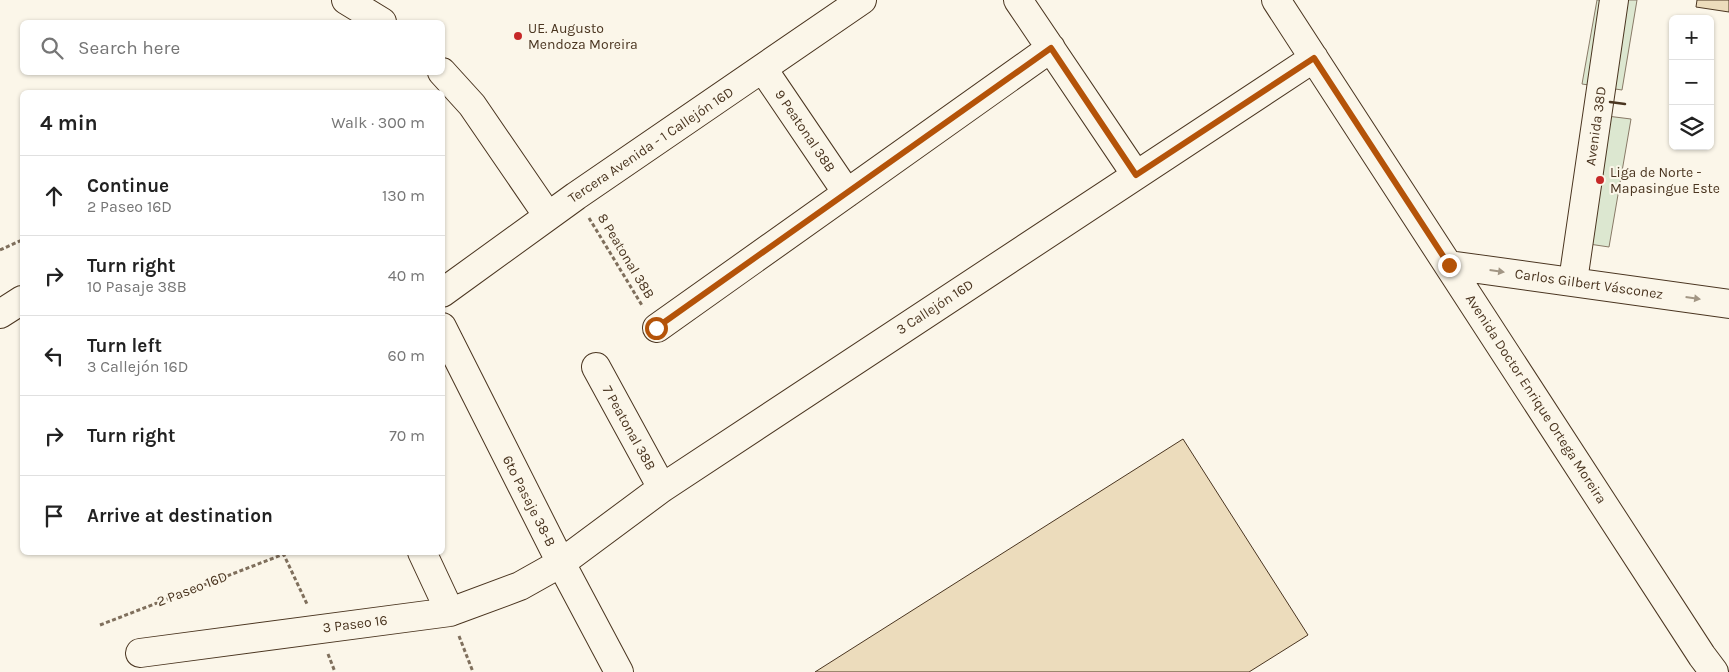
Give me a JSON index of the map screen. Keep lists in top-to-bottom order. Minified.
{"streets":{"street":["Avenida 38D","9 Peatonal 38B","Tercera Avenida - 1 Callejón 16D","Carlos Gilbert Vásconez","3 Callejón 16D","Avenida Doctor Enrique Ortega Moreira","7 Peatonal 38B","6to Pasaje 38-B","3 Paseo 16"],"path":["8 Peatonal 38B","2 Paseo 16D"]},"crossings":[["Avenida 38D","Carlos Gilbert Vásconez"],["9 Peatonal 38B","Tercera Avenida - 1 Callejón 16D"],["Tercera Avenida - 1 Callejón 16D","8 Peatonal 38B"],["Carlos Gilbert Vásconez","Avenida Doctor Enrique Ortega Moreira"],["3 Callejón 16D","Avenida Doctor Enrique Ortega Moreira"],["3 Callejón 16D","7 Peatonal 38B"],["3 Callejón 16D","6to Pasaje 38-B"],["3 Callejón 16D","3 Paseo 16"],["6to Pasaje 38-B","3 Paseo 16"]],"one_way":["Carlos Gilbert Vásconez"],"places":["UE. Augusto Mendoza Moreira","Liga de Norte - Mapasingue Este"],"page":{"map_buttons":["+","−"],"search":"Search here","heading":["4 min","Walk · 300 m"],"list":[["Continue","2 Paseo 16D","130 m"],["Turn right","10 Pasaje 38B","40 m"],["Turn left","3 Callejón 16D","60 m"],["Turn right","70 m"],"Arrive at destination"]}}
